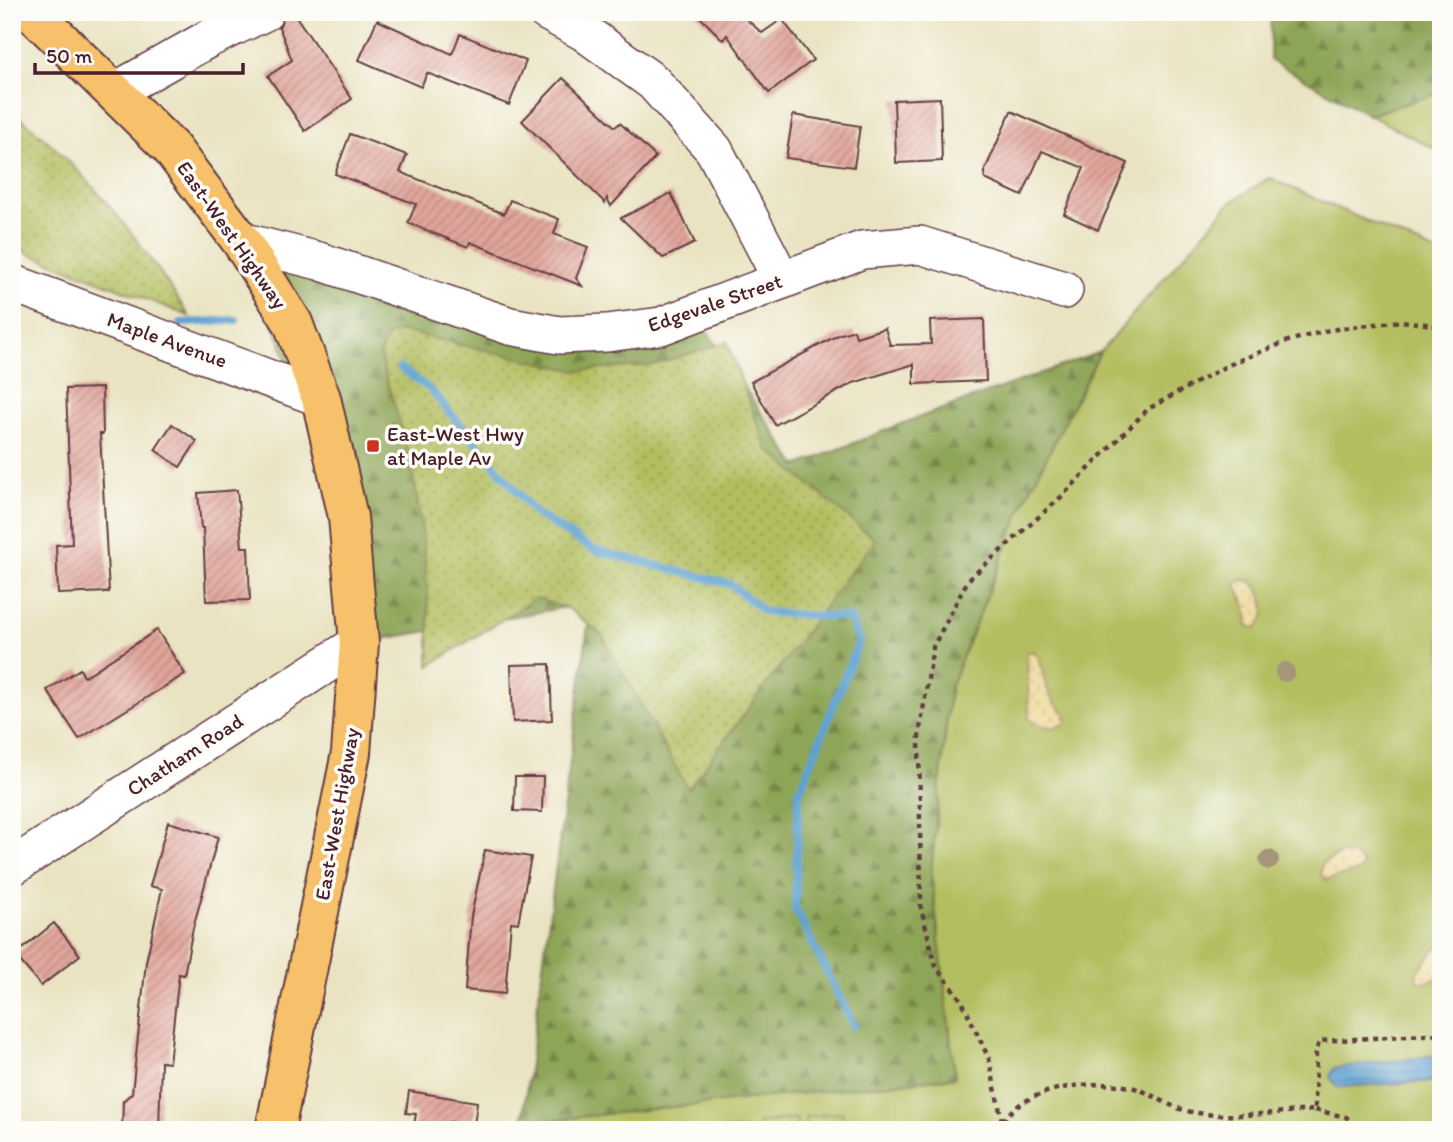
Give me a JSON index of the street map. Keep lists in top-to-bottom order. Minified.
{"streets":{"main road":["East-West Highway"],"street":["Edgevale Street","Maple Avenue","Chatham Road"]},"crossings":[["East-West Highway","Edgevale Street"],["East-West Highway","Maple Avenue"],["East-West Highway","Chatham Road"]],"places":{"transit":["East-West Hwy at Maple Av"]},"scale_bar":"50 m"}
